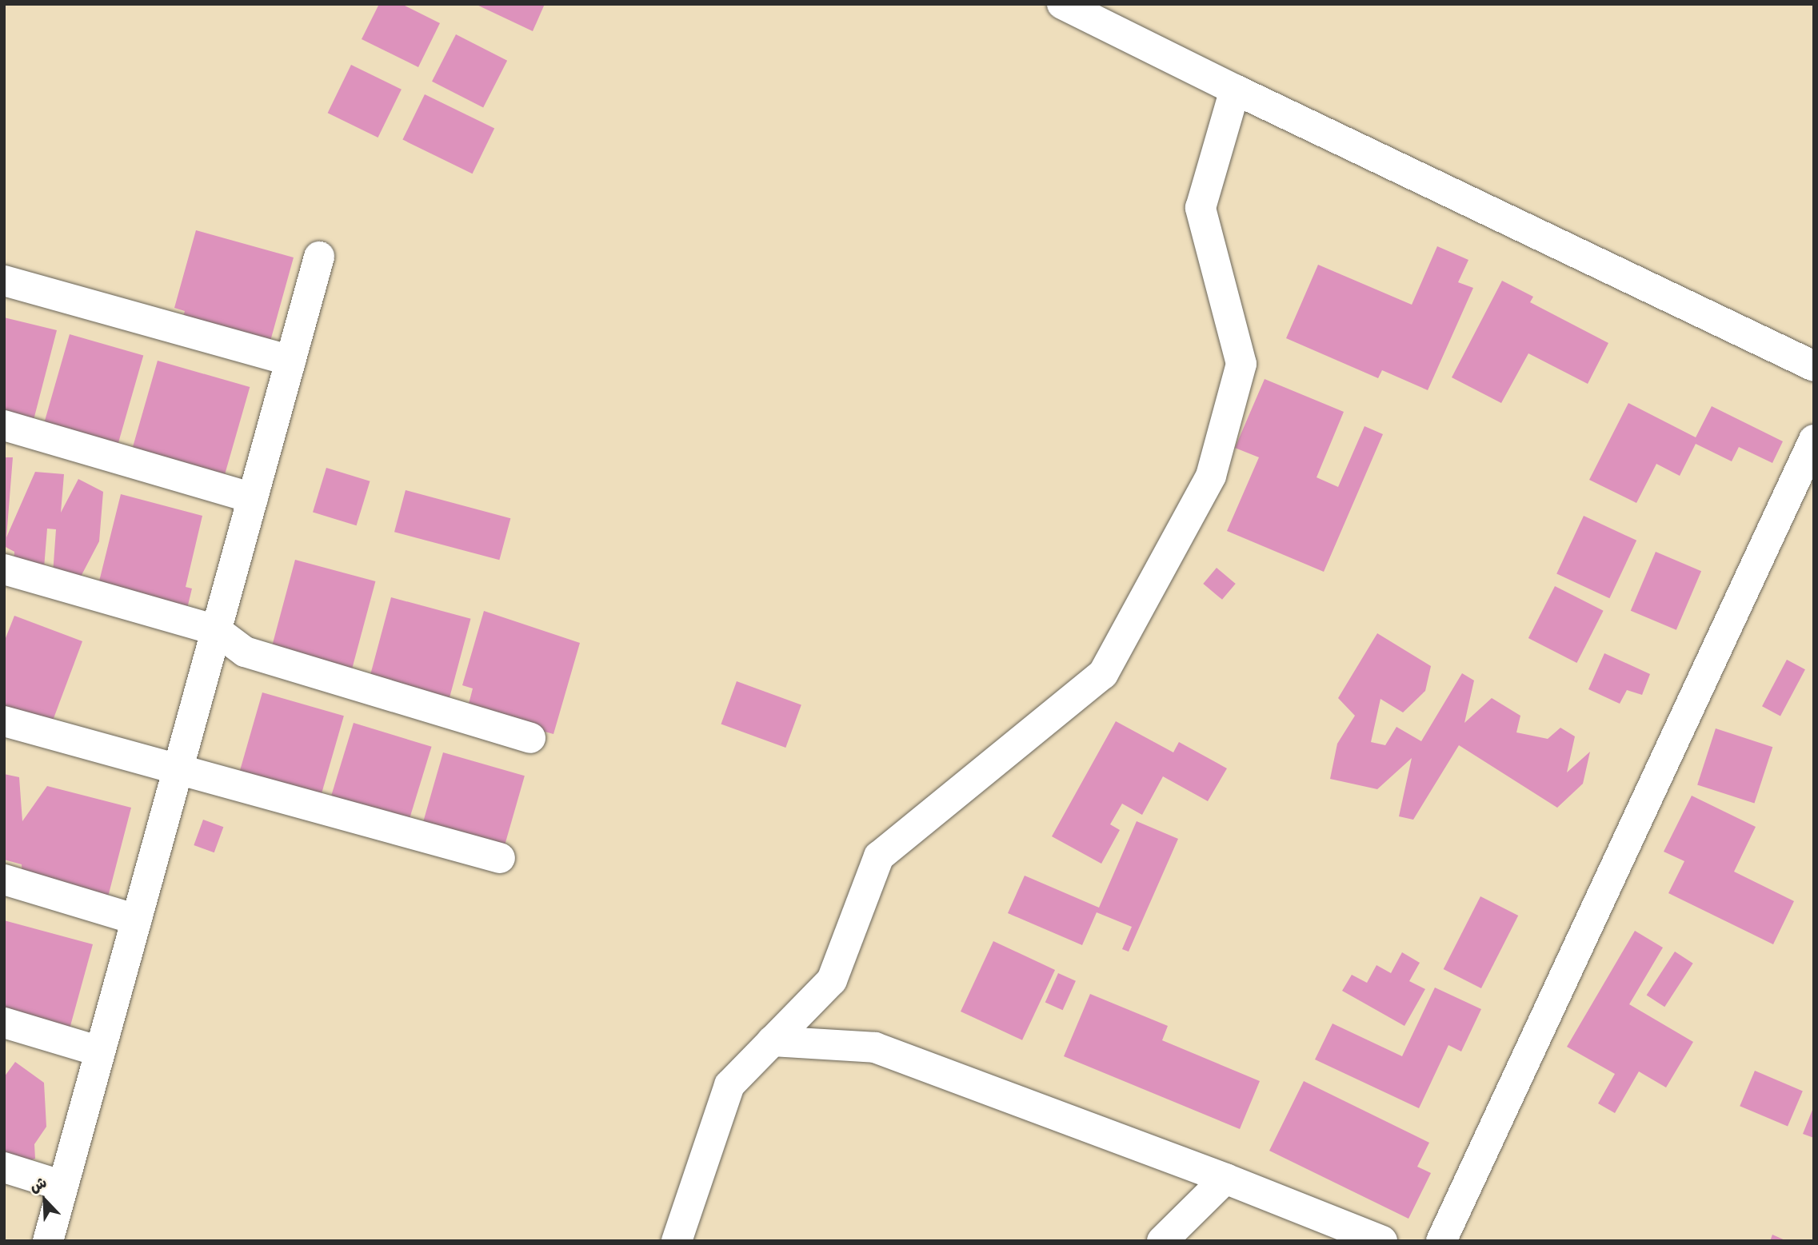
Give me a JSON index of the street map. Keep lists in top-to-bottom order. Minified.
{"north":"top left"}
